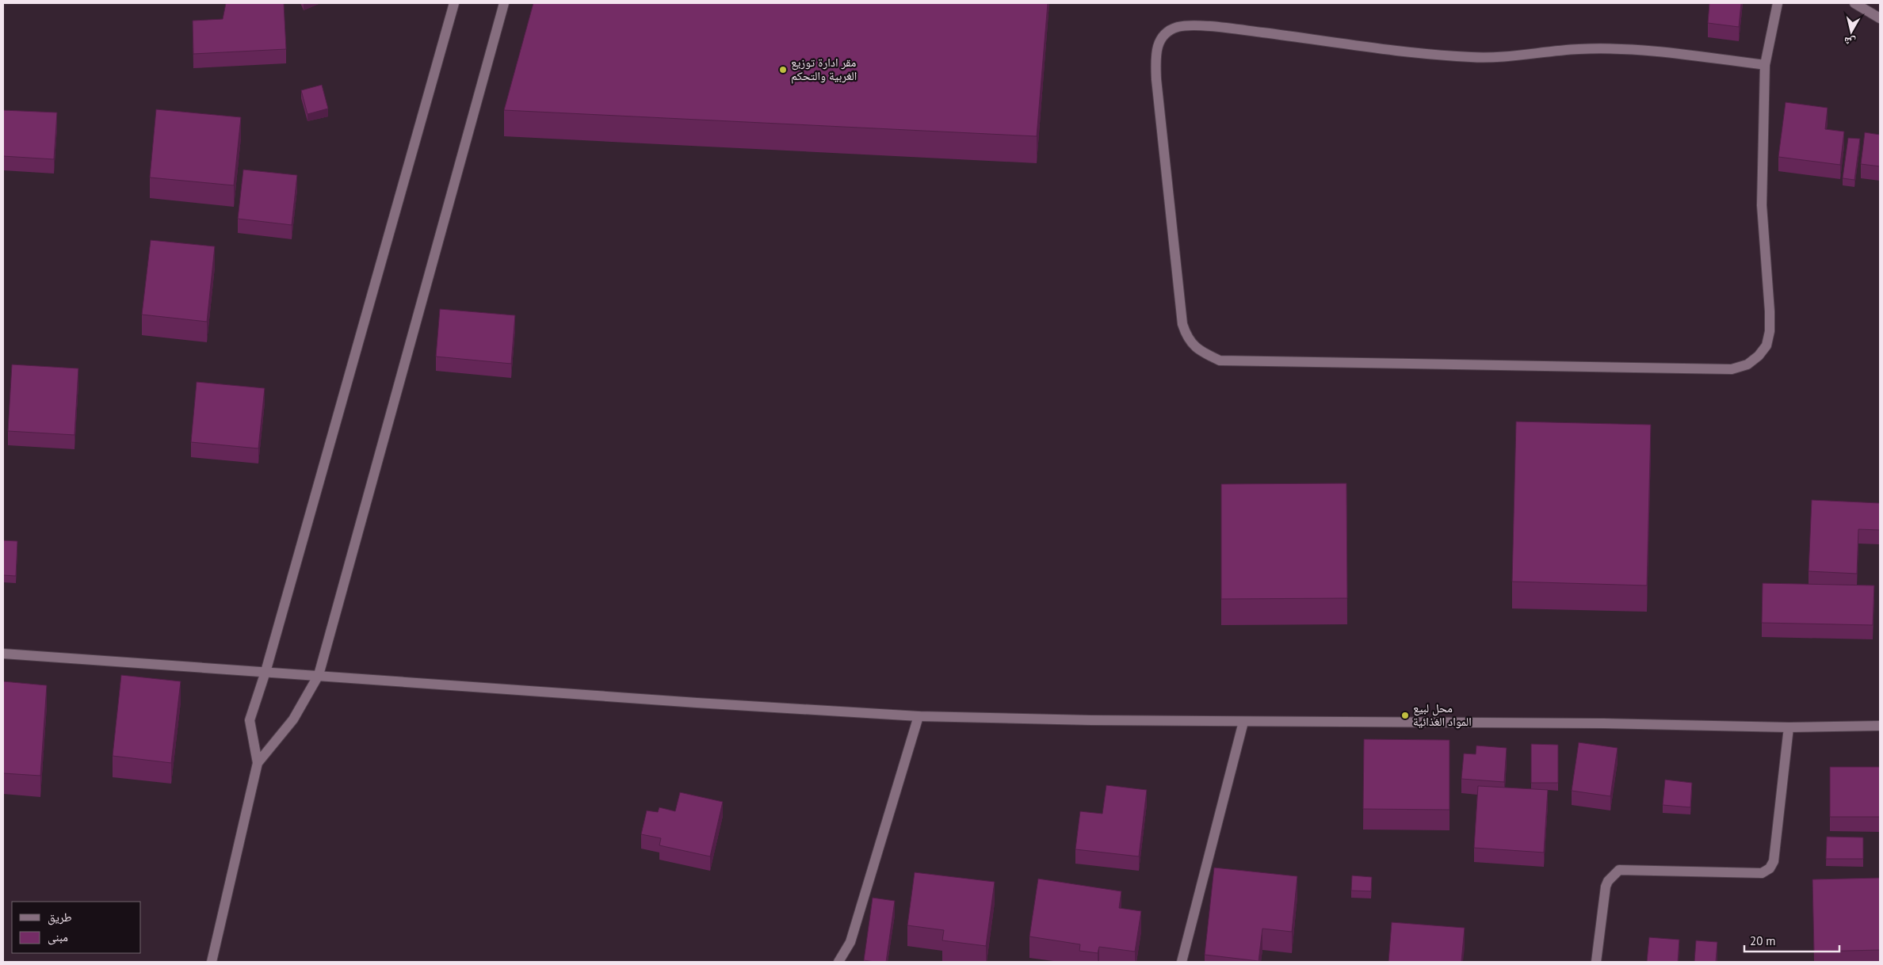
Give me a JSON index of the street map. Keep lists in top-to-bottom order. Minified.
{"places":["مقر ادارة توزيع الغربية والتحكم","محل لبيع المواد الغذائية"],"legend":["طريق","مبنى"],"scale_bar":"20 m","north":"bottom"}
